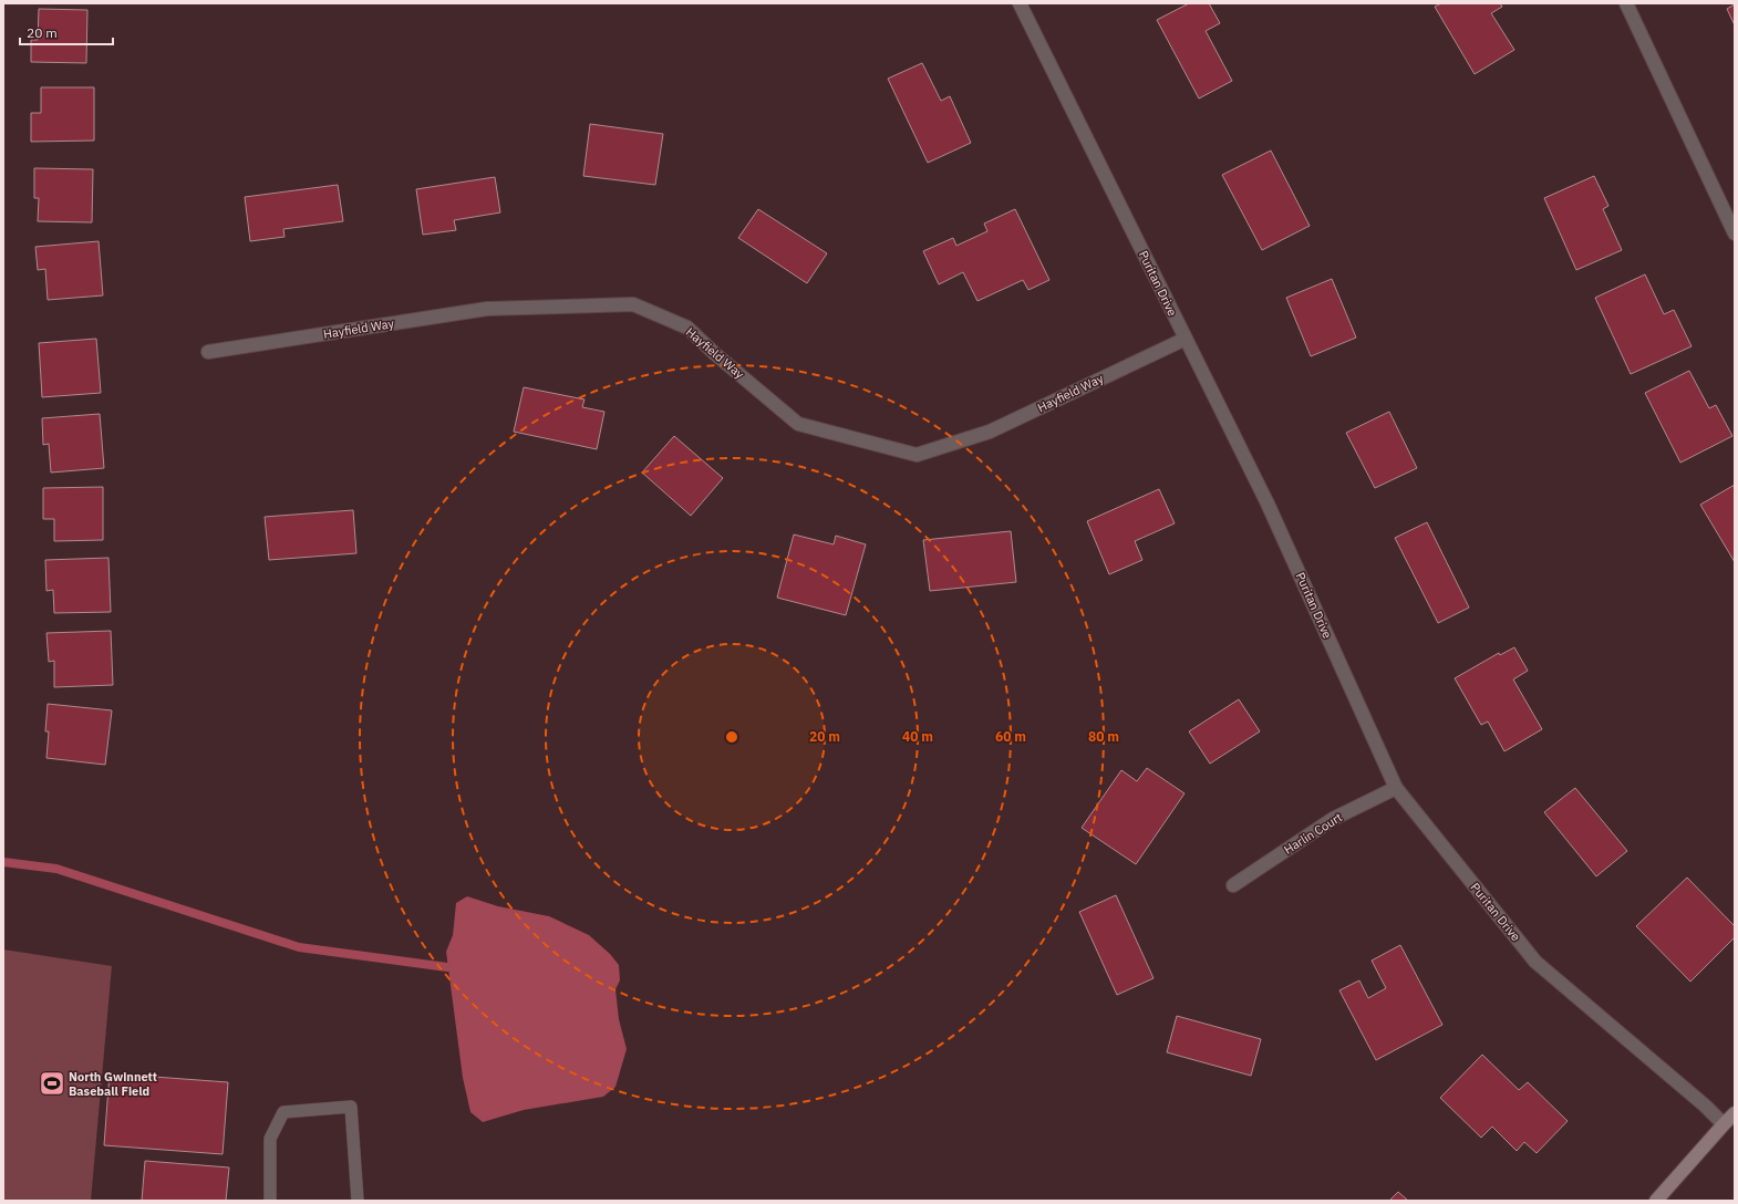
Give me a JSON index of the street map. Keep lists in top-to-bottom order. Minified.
{"streets":{"street":["Puritan Drive","Hayfield Way","Harlin Court"]},"crossings":[["Puritan Drive","Hayfield Way"],["Puritan Drive","Harlin Court"]],"places":{"sports":["North Gwinnett Baseball Field"]},"scale_bar":"20 m","rings":["20 m","40 m","60 m","80 m"]}
